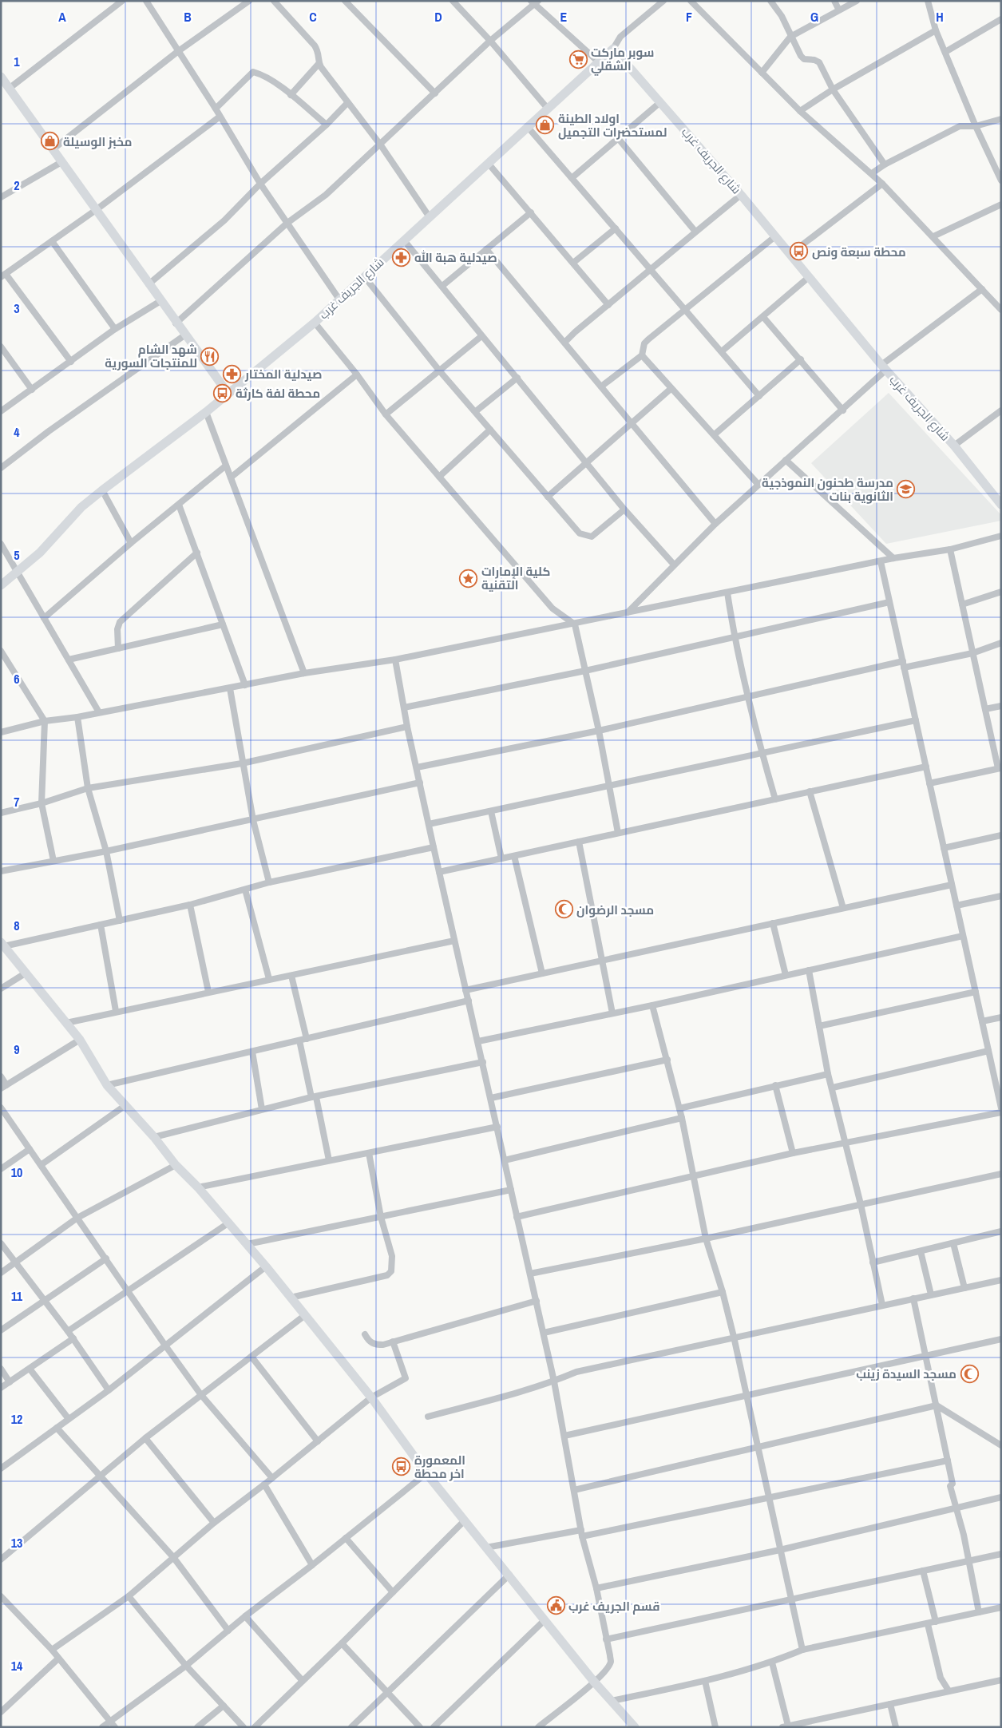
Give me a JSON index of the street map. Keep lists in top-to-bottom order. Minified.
{"streets":{"street":["شارع الجريف غرب"]},"places":{"supermarket":["سوبر ماركت الشقلي"],"shop":["اولاد الطينة لمستحضرات التجميل","مخبز الوسيلة"],"bus stop":["محطة سبعة ونص","محطة لفة كارثة","المعمورة اخر محطة"],"pharmacy":["صيدلية هبة الله","صيدلية المختار"],"restaurant":["شهد الشام للمنتجات السورية"],"school or university":["مدرسة طحنون النموذجية الثانوية بنات"],"place":["كلية الإمارات التقنية"],"mosque":["مسجد الرضوان","مسجد السيدة زينب"],"public building":["قسم الجريف غرب"]},"grid":{"columns":["A","B","C","D","E","F","G","H"],"rows":["1","2","3","4","5","6","7","8","9","10","11","12","13","14"]}}
